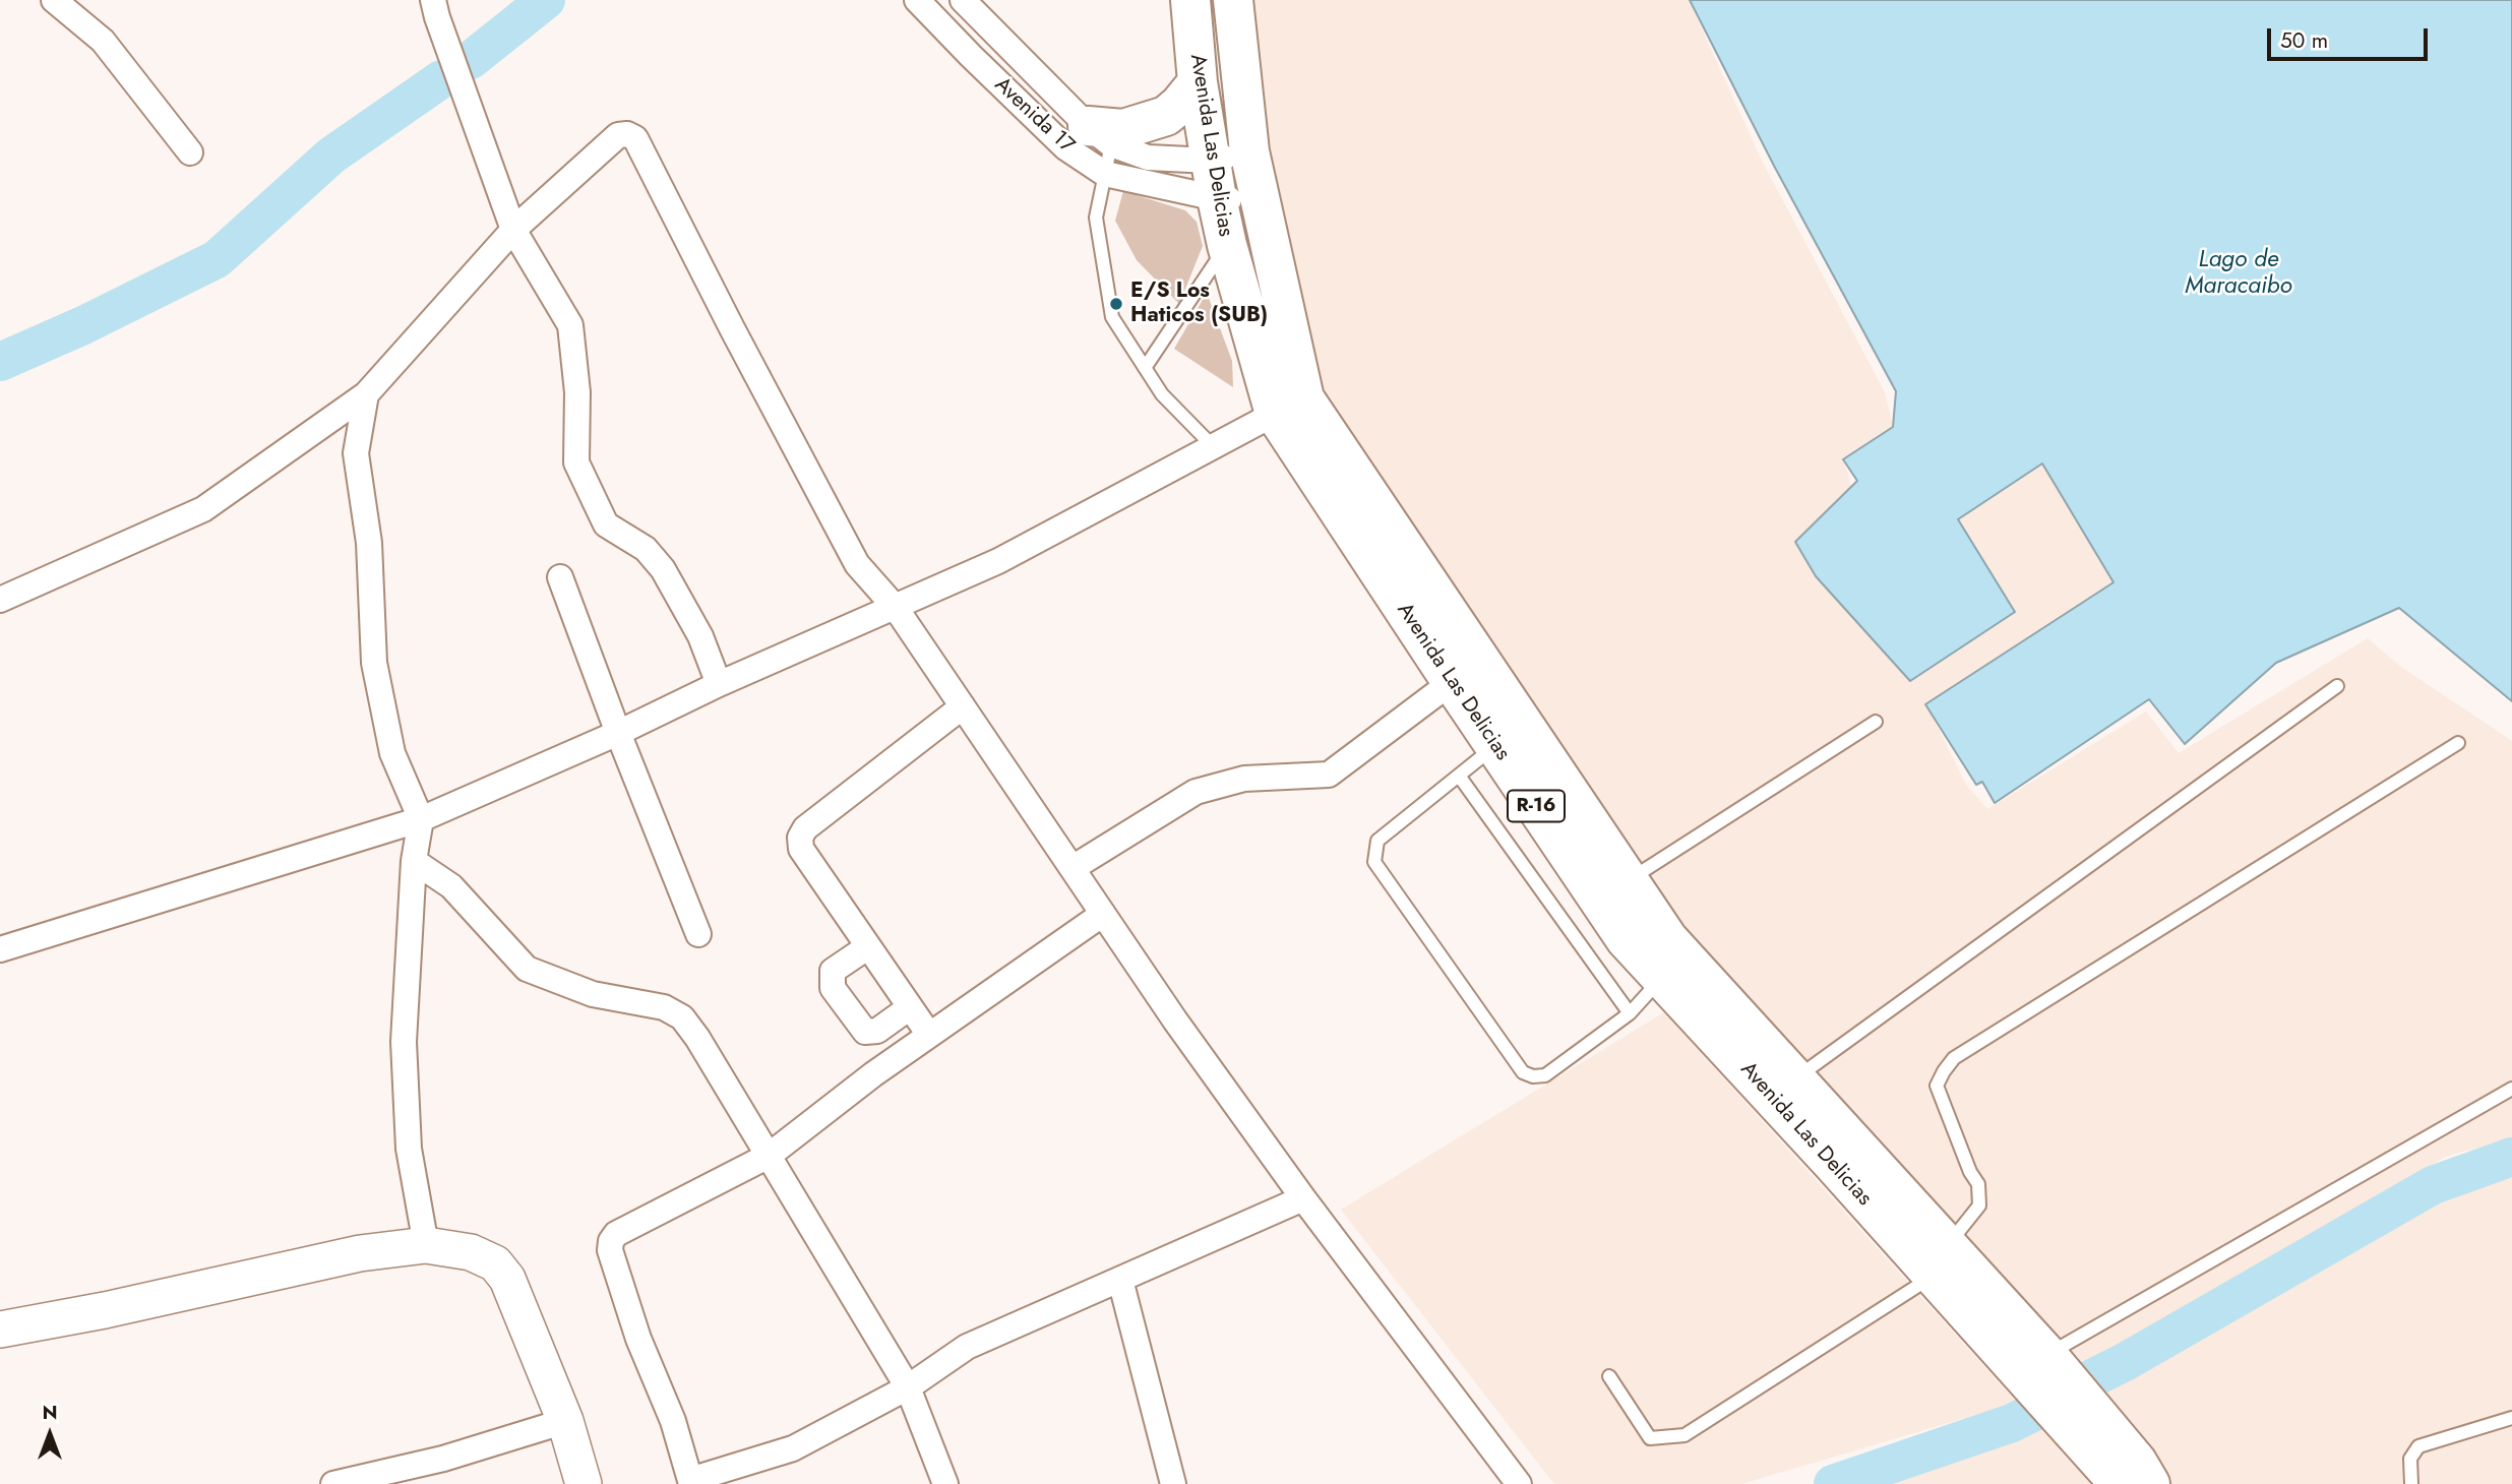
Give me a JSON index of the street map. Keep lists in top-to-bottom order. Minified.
{"streets":{"main road":["Avenida Las Delicias","R-16"],"street":["Avenida 17"]},"crossings":[["Avenida 17","Avenida Las Delicias"]],"water":["Lago de Maracaibo"],"places":["E/S Los Haticos (SUB)"],"scale_bar":"50 m","north":"top"}
